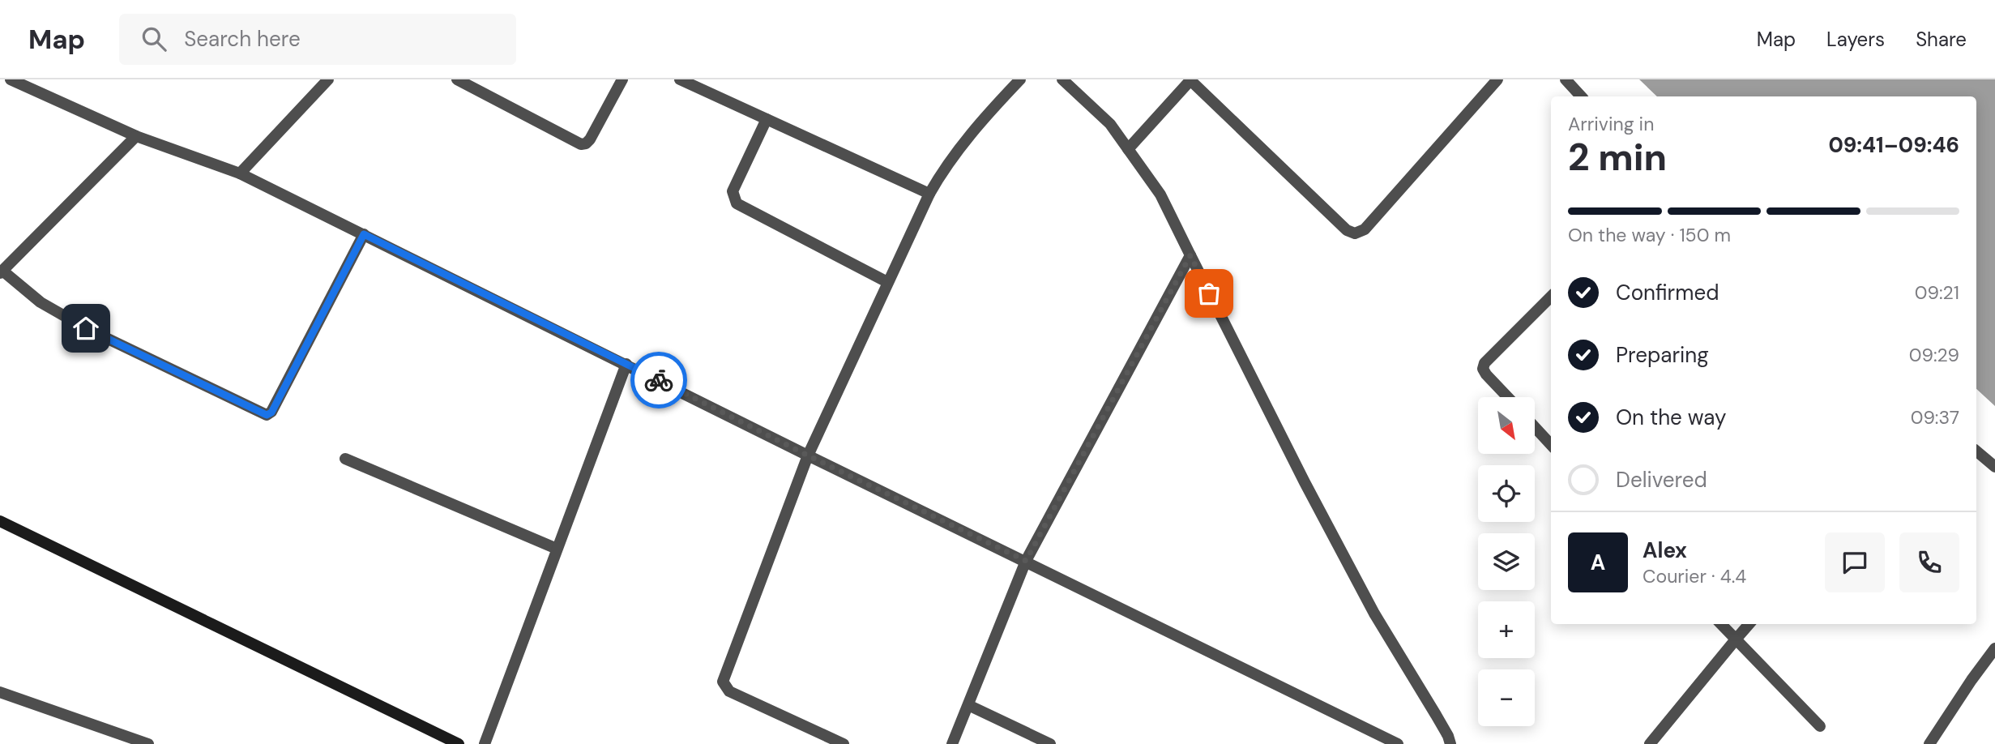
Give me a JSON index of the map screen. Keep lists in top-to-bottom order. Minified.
{"north":"bottom right","page":{"header":"Map","search":"Search here","nav":["Map","Layers","Share"],"heading":["2 min","Arriving in","09:41–09:46"],"panel":["Alex","Courier · 4.4"],"bar":"On the way · 150 m","list":[["Confirmed","09:21"],["Preparing","09:29"],["On the way","09:37"],"Delivered"],"map_buttons":["+","−"],"round":"A"}}
